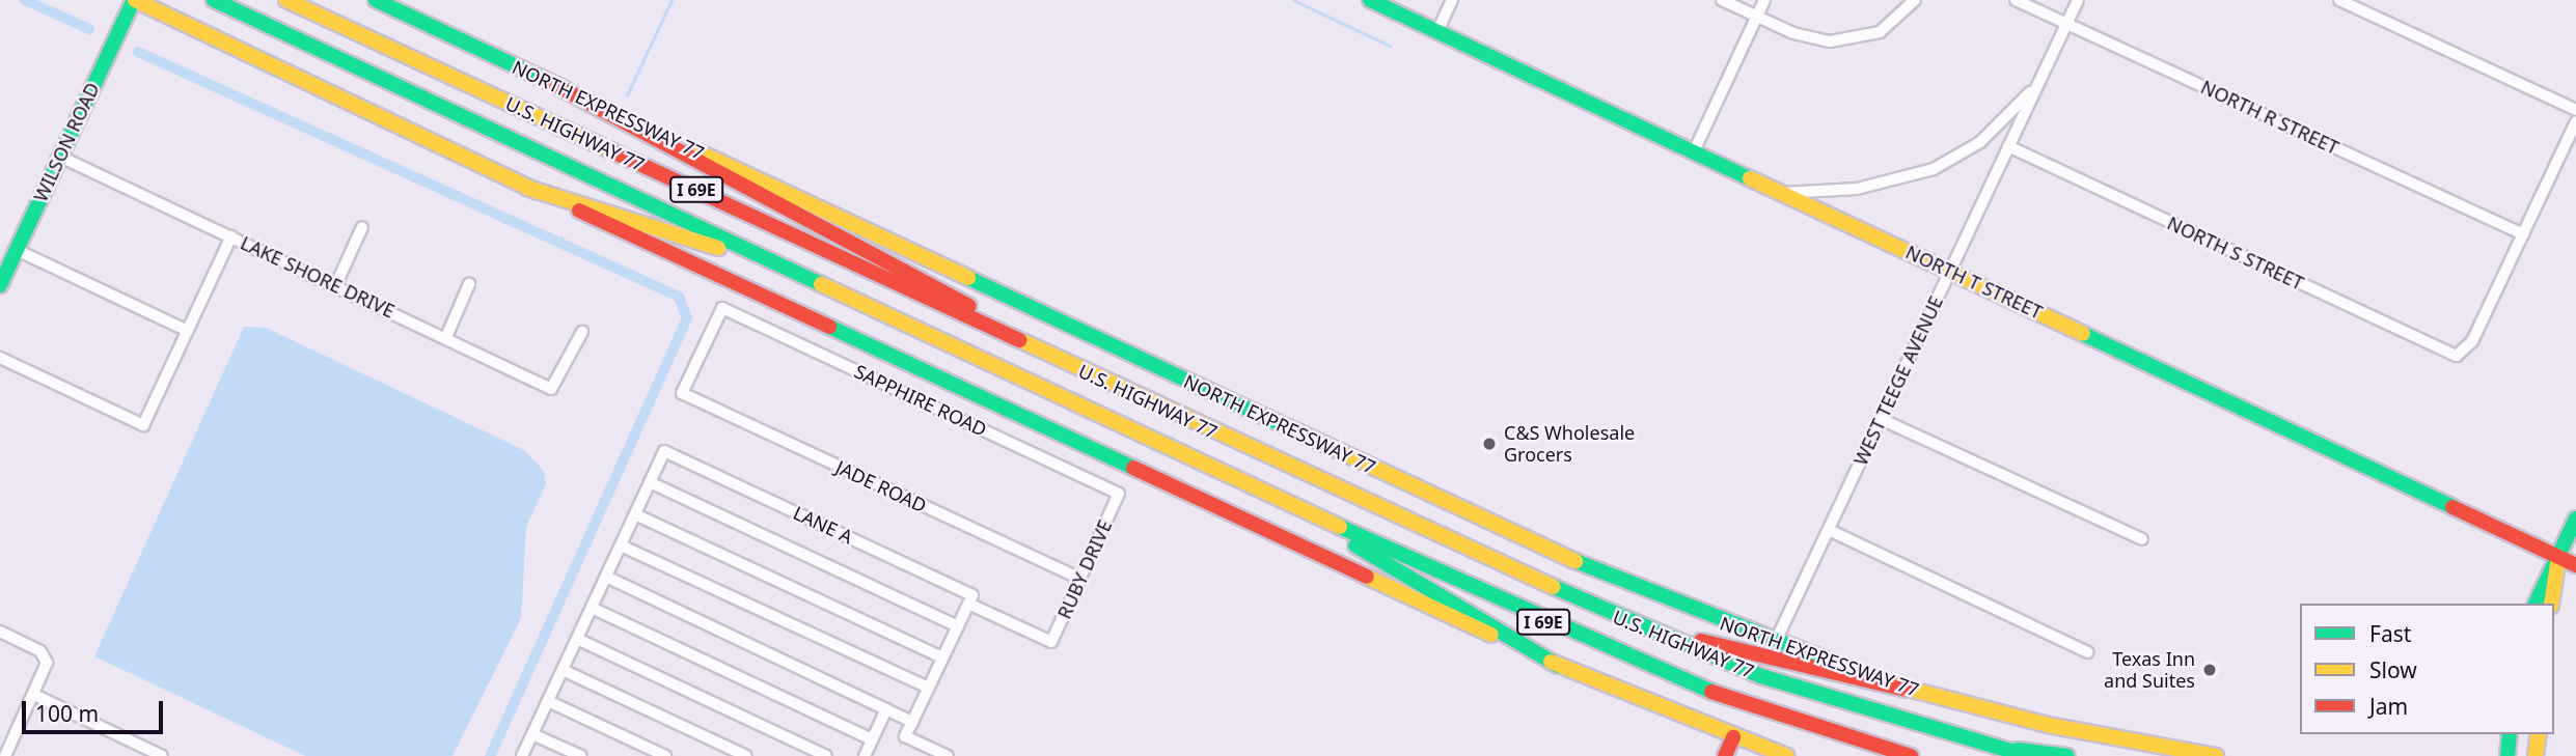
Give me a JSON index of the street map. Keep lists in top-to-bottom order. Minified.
{"streets":{"main road":["NORTH EXPRESSWAY 77","U.S. HIGHWAY 77","WILSON ROAD","I 69E","NORTH T STREET"],"street":["NORTH R STREET","NORTH S STREET","LAKE SHORE DRIVE","WEST TEEGE AVENUE","SAPPHIRE ROAD","JADE ROAD","LANE A","RUBY DRIVE"]},"crossings":[["NORTH EXPRESSWAY 77","WEST TEEGE AVENUE"],["NORTH R STREET","NORTH S STREET"],["NORTH R STREET","WEST TEEGE AVENUE"],["NORTH S STREET","WEST TEEGE AVENUE"],["NORTH T STREET","WEST TEEGE AVENUE"],["SAPPHIRE ROAD","JADE ROAD"],["SAPPHIRE ROAD","RUBY DRIVE"],["JADE ROAD","RUBY DRIVE"],["LANE A","RUBY DRIVE"]],"places":["C&S Wholesale Grocers","Texas Inn and Suites"],"legend":["Fast","Slow","Jam"],"scale_bar":"100 m"}
